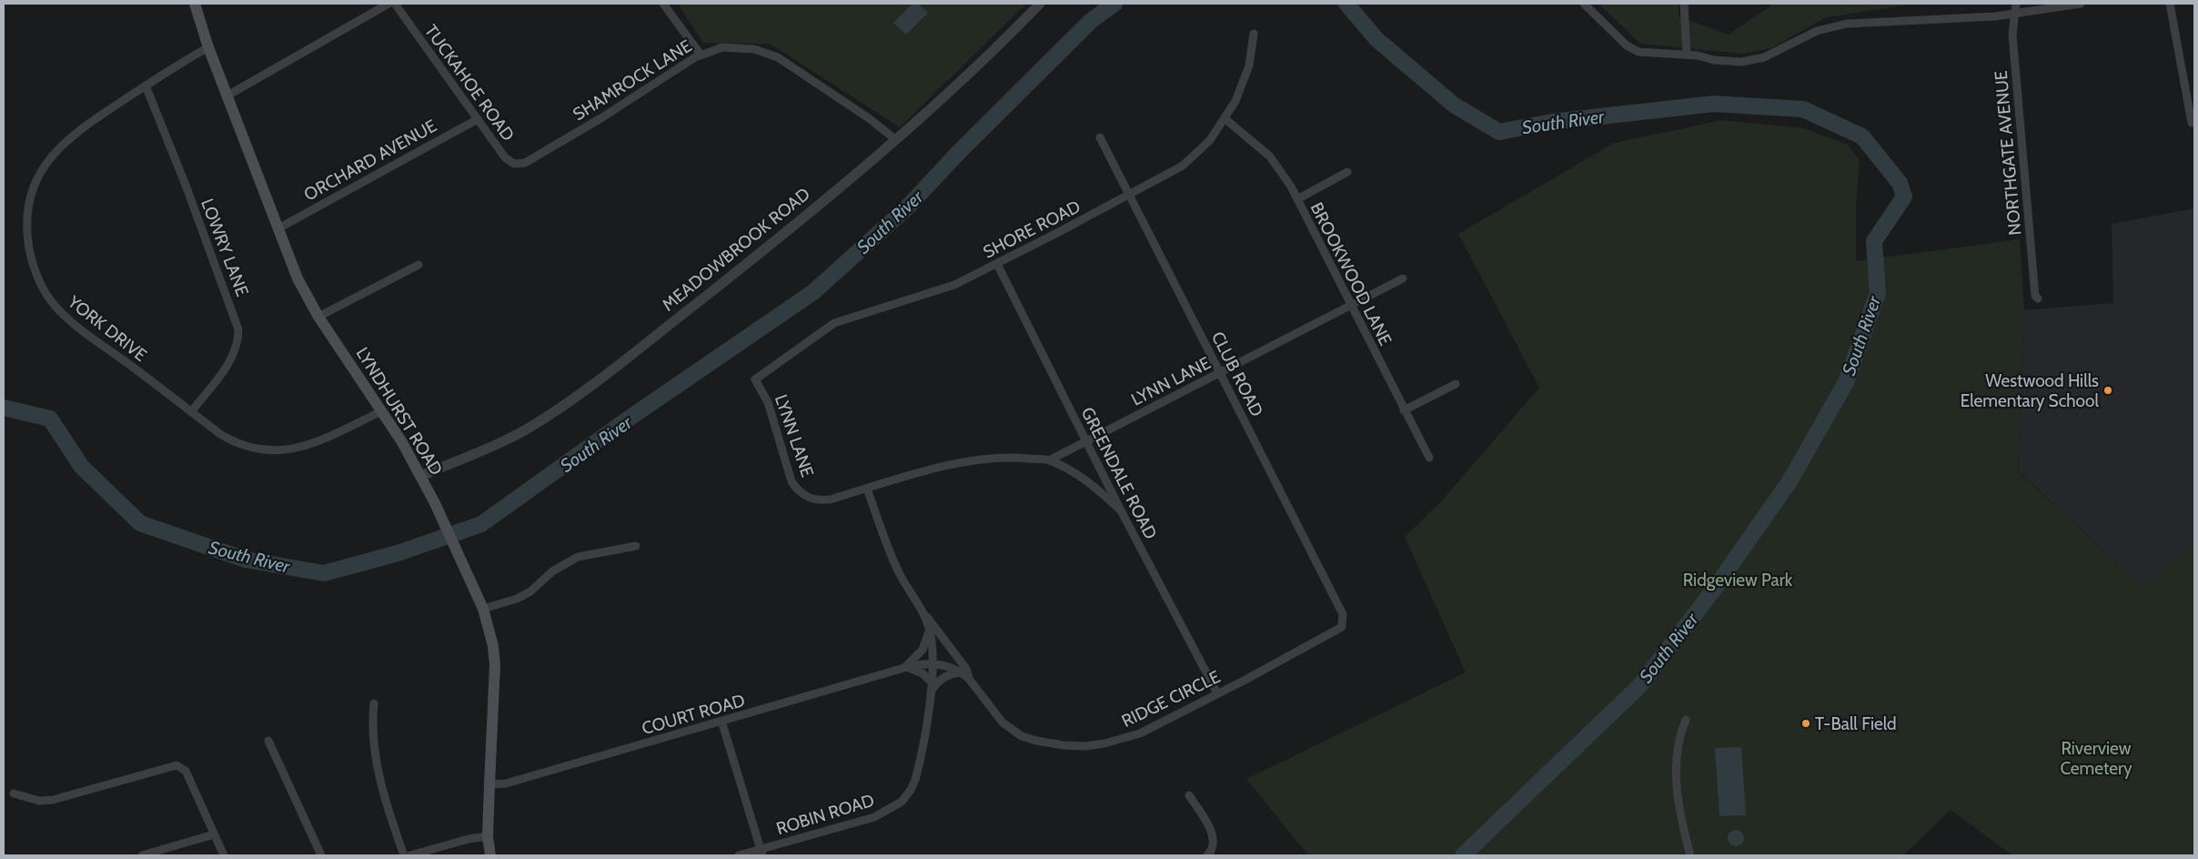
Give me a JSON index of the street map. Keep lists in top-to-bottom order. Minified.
{"streets":{"main road":["LYNDHURST ROAD"],"street":["SHAMROCK LANE","TUCKAHOE ROAD","NORTHGATE AVENUE","ORCHARD AVENUE","SHORE ROAD","LOWRY LANE","MEADOWBROOK ROAD","BROOKWOOD LANE","YORK DRIVE","CLUB ROAD","LYNN LANE","GREENDALE ROAD","RIDGE CIRCLE","COURT ROAD","ROBIN ROAD"]},"crossings":[["SHAMROCK LANE","TUCKAHOE ROAD"],["SHAMROCK LANE","MEADOWBROOK ROAD"],["TUCKAHOE ROAD","ORCHARD AVENUE"],["ORCHARD AVENUE","LYNDHURST ROAD"],["SHORE ROAD","BROOKWOOD LANE"],["SHORE ROAD","CLUB ROAD"],["SHORE ROAD","LYNN LANE"],["SHORE ROAD","GREENDALE ROAD"],["LOWRY LANE","YORK DRIVE"],["MEADOWBROOK ROAD","LYNDHURST ROAD"],["BROOKWOOD LANE","LYNN LANE"],["YORK DRIVE","LYNDHURST ROAD"],["CLUB ROAD","LYNN LANE"],["CLUB ROAD","RIDGE CIRCLE"],["LYNN LANE","GREENDALE ROAD"],["LYNN LANE","RIDGE CIRCLE"],["LYNDHURST ROAD","COURT ROAD"],["GREENDALE ROAD","RIDGE CIRCLE"],["RIDGE CIRCLE","COURT ROAD"],["RIDGE CIRCLE","ROBIN ROAD"],["COURT ROAD","ROBIN ROAD"]],"water":["South River"],"parks":["Ridgeview Park","Riverview Cemetery"],"places":["Westwood Hills Elementary School","T-Ball Field"]}
